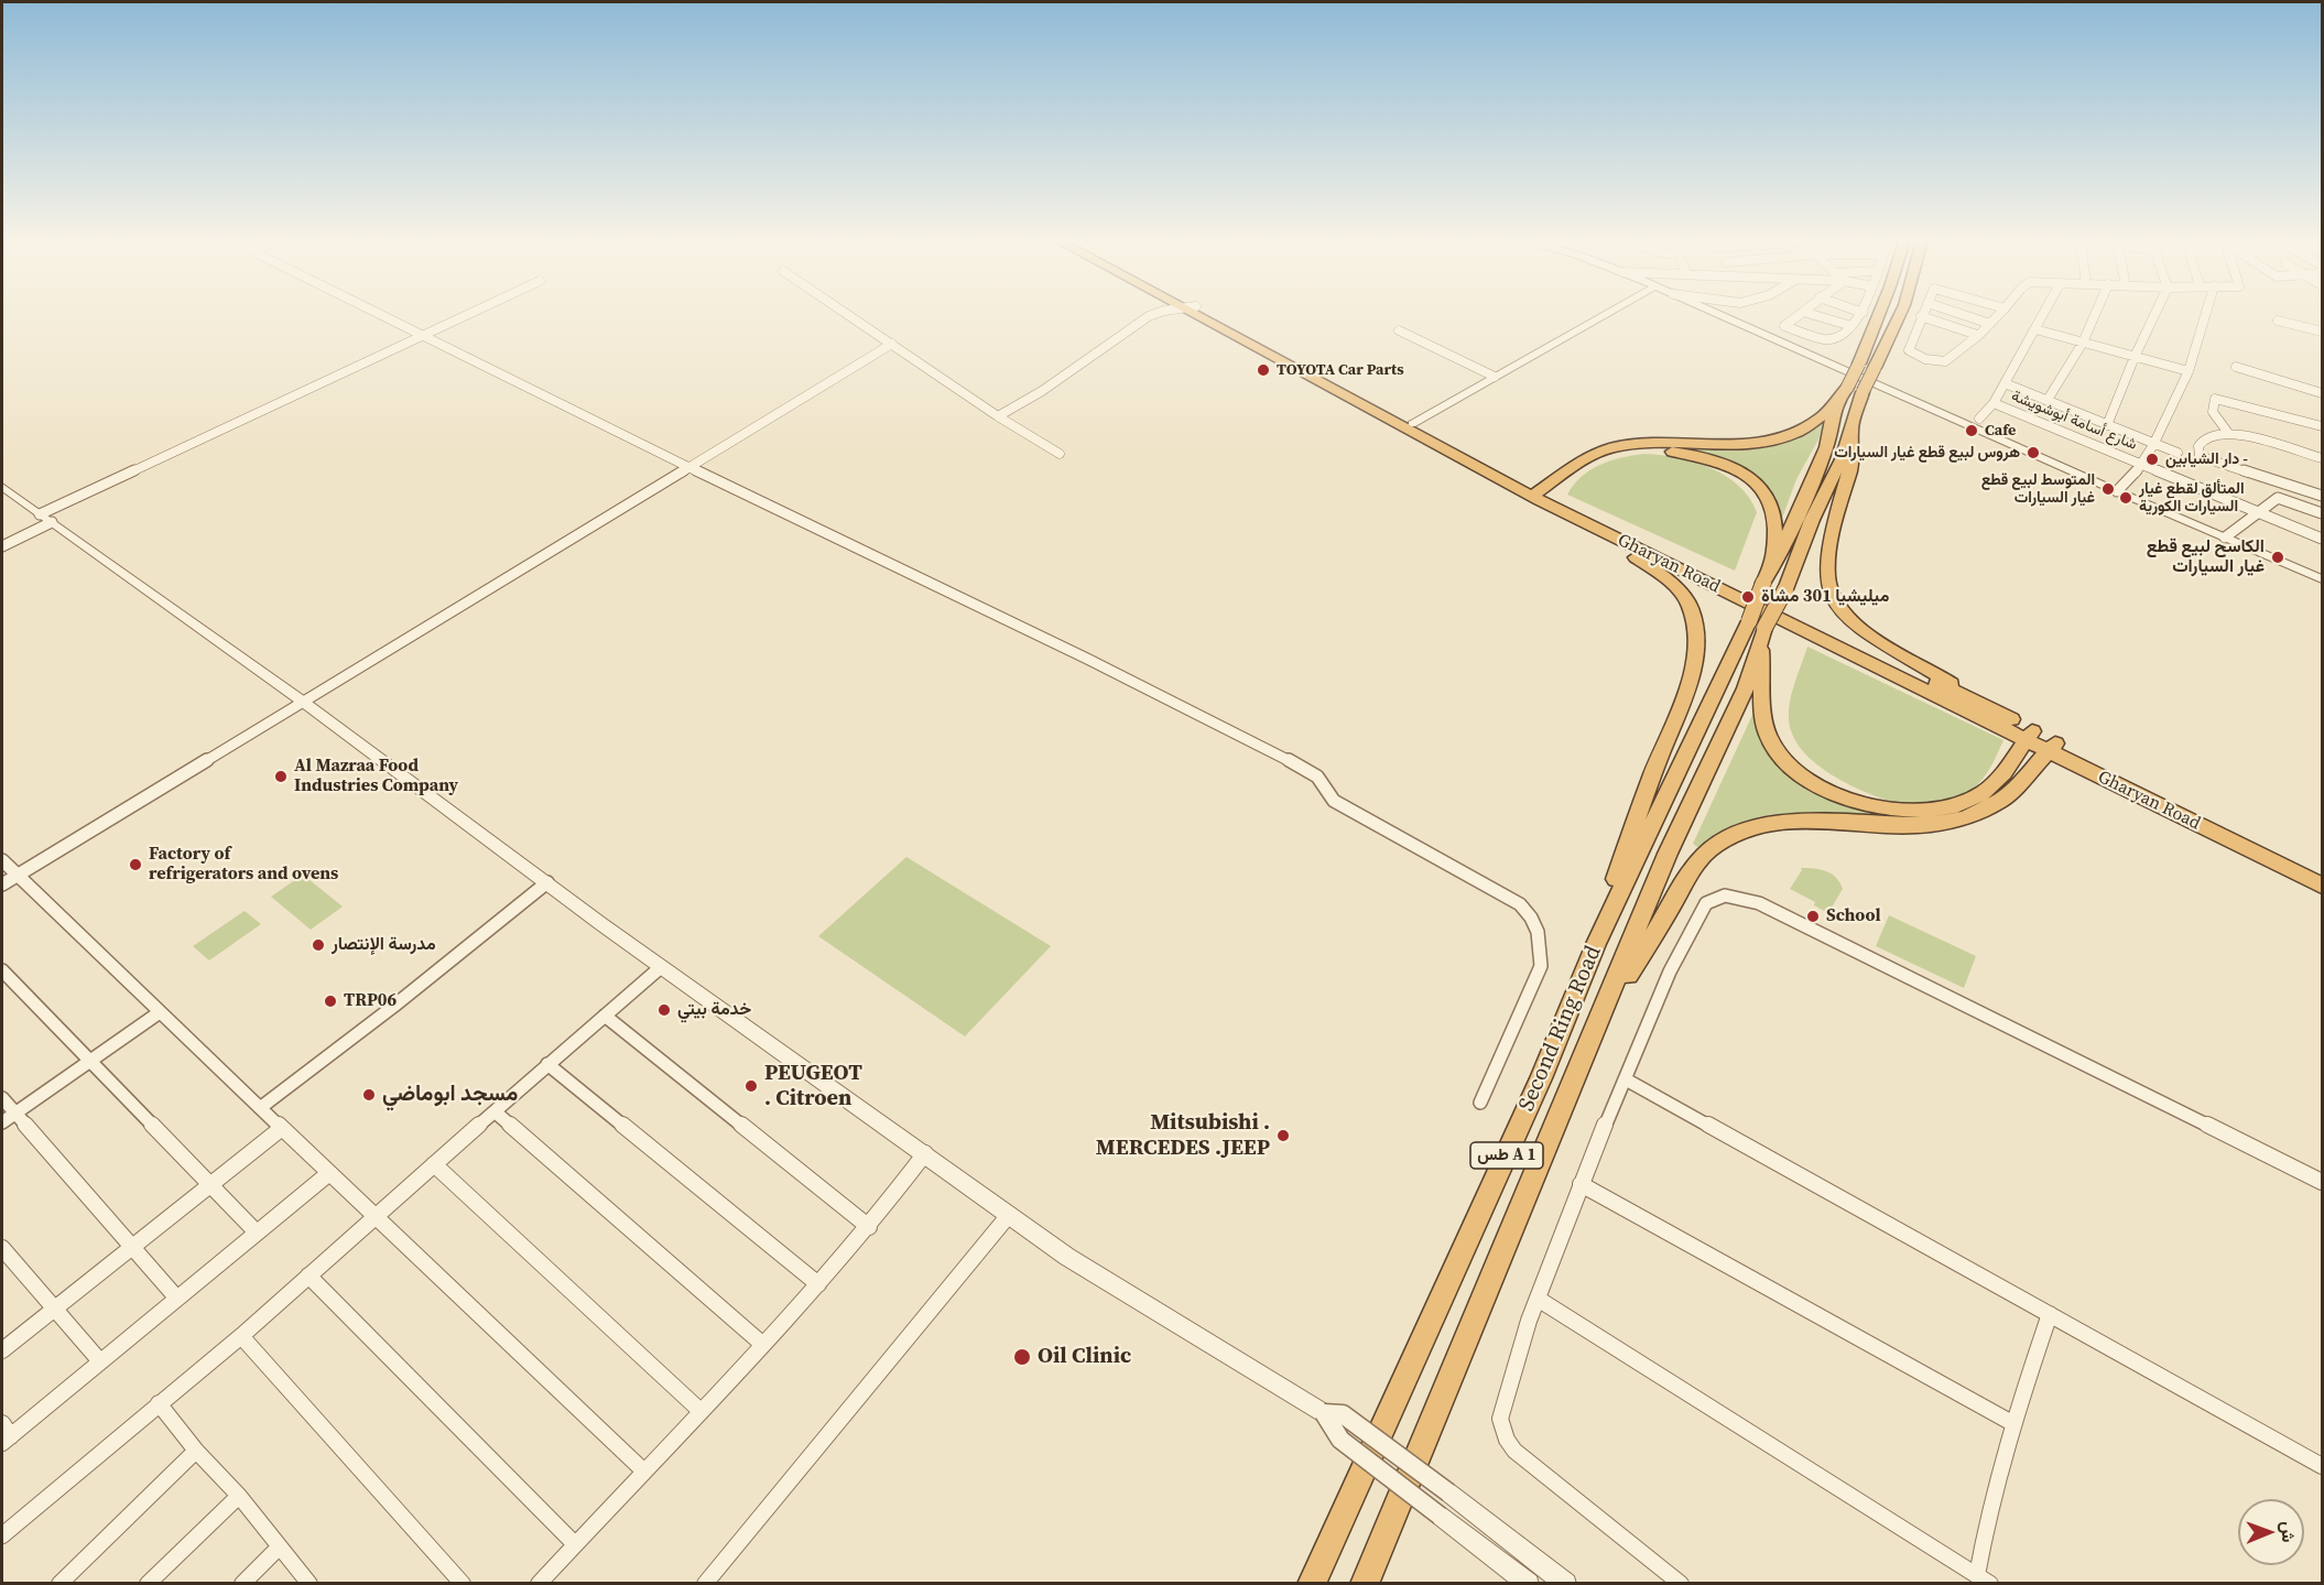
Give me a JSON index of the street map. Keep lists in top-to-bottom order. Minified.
{"streets":{"highway":["Gharyan Road","Second Ring Road","طس A 1"],"street":["شارع أسامة أبوشويشة"]},"places":["TOYOTA Car Parts","Cafe","هروس لبيع قطع غيار السيارات","دار الشيابين -","المتوسط لبيع قطع غيار السيارات","المتألق لقطع غيار السيارات الكورية","الكاسح لبيع قطع غيار السيارات","ميليشيا 301 مشاة","Al Mazraa Food Industries Company","Factory of refrigerators and ovens","School","مدرسة الإنتصار","TRP06","خدمة بيتي","PEUGEOT . Citroen","مسجد ابوماضي","Mitsubishi . MERCEDES .JEEP","Oil Clinic"],"north":"right"}
